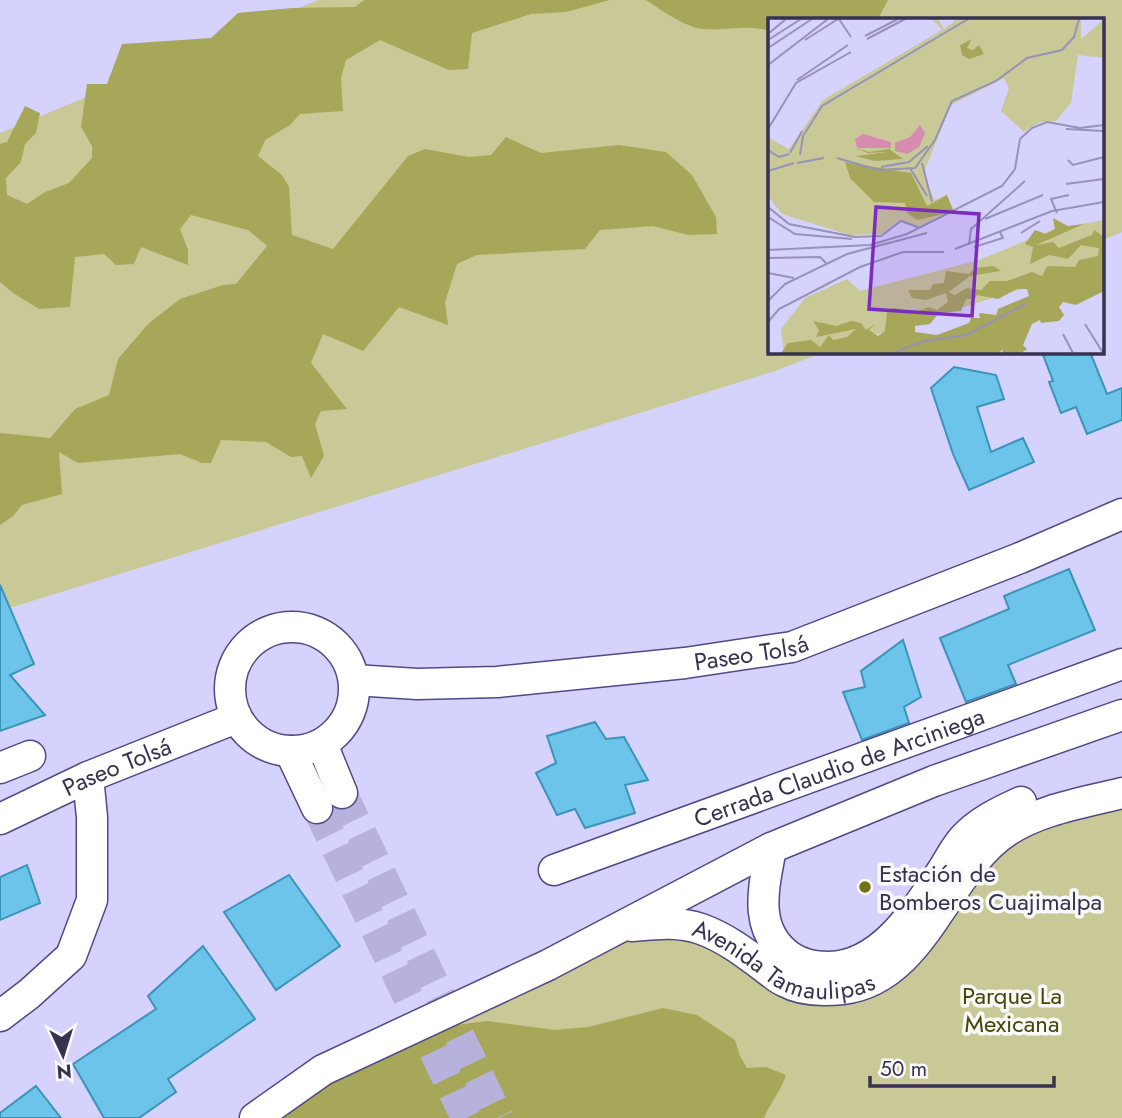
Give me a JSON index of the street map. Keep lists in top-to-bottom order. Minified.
{"streets":{"street":["Paseo Tolsá","Cerrada Claudio de Arciniega","Avenida Tamaulipas"]},"parks":["Parque La Mexicana"],"places":["Estación de Bomberos Cuajimalpa"],"scale_bar":"50 m","north":"bottom"}
